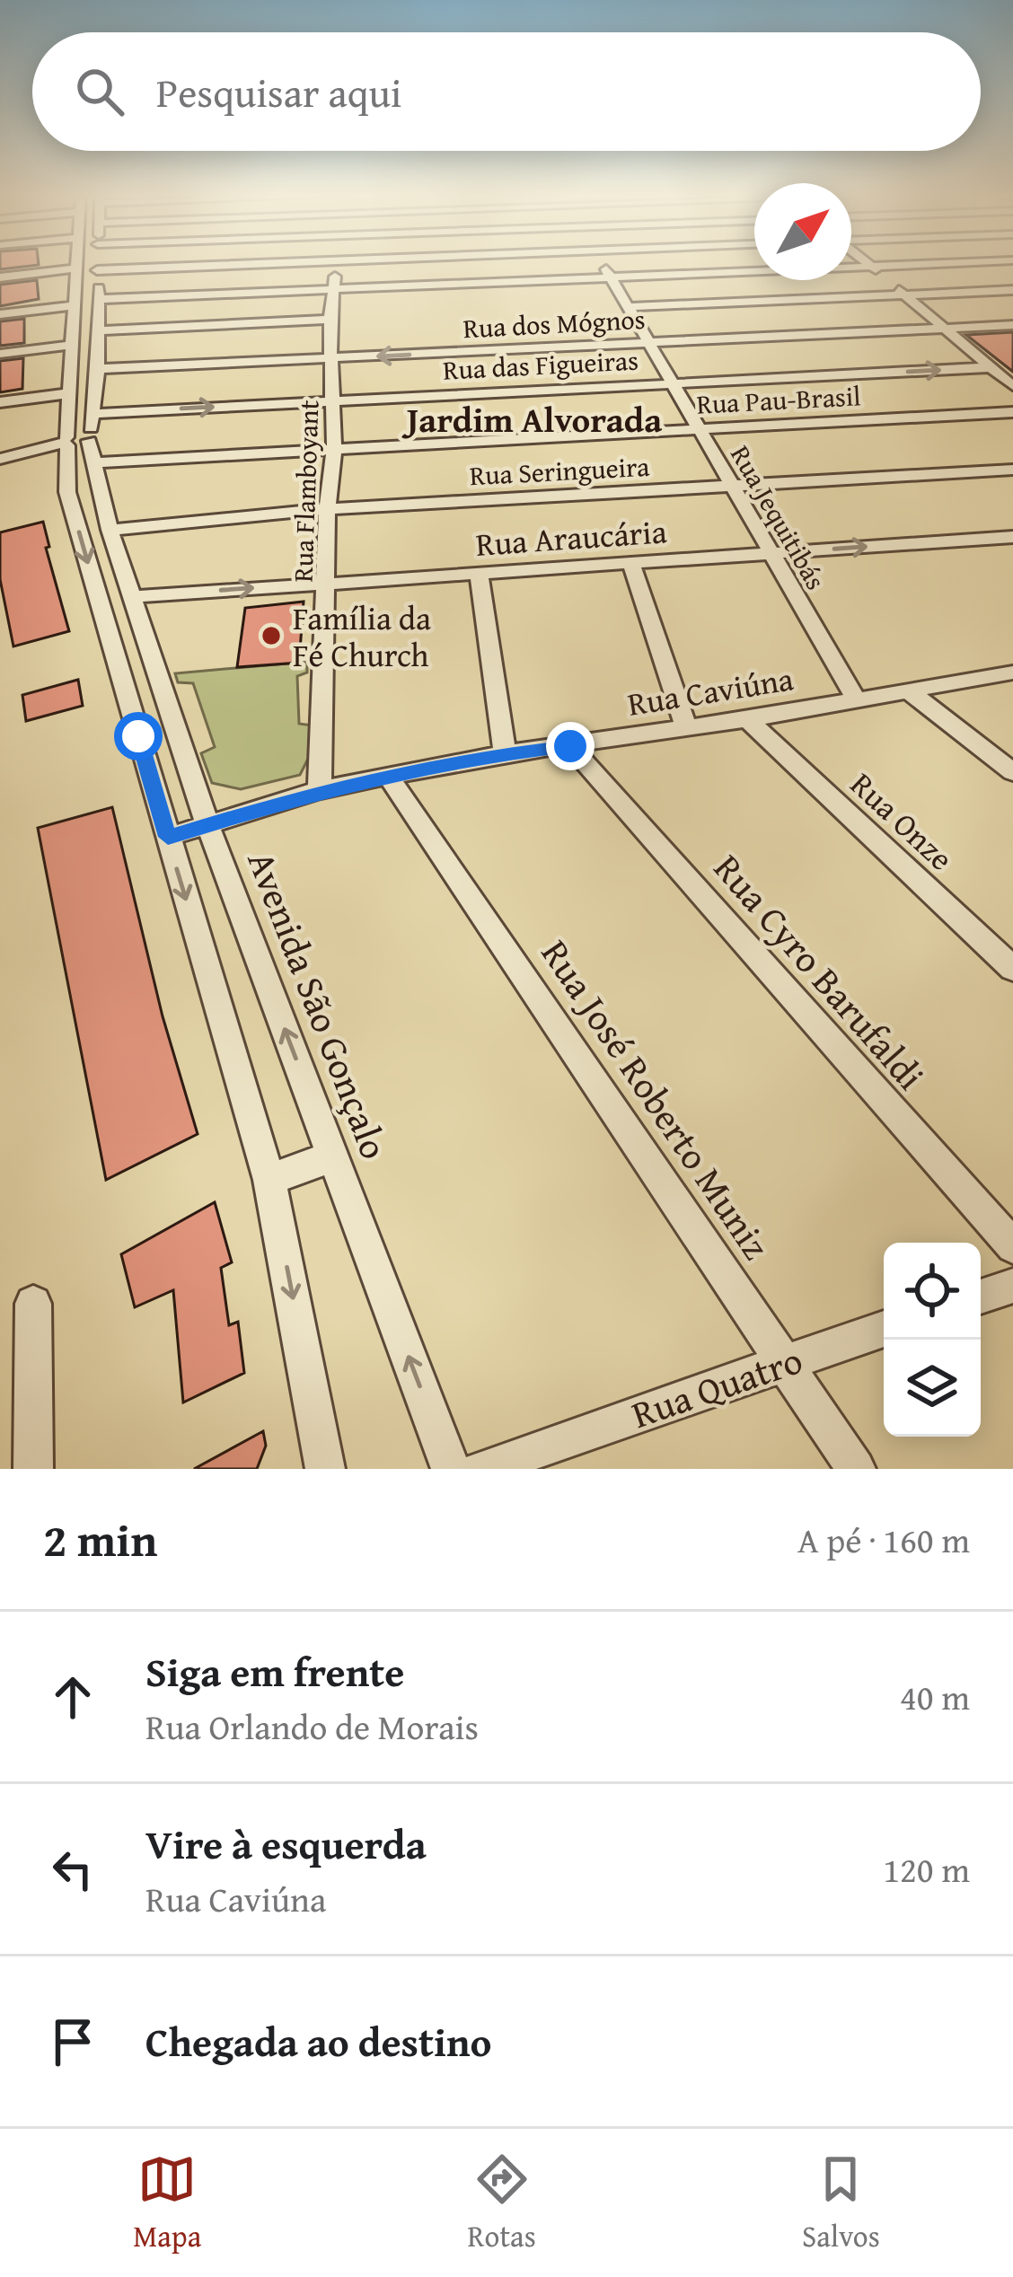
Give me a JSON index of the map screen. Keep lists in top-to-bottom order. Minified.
{"streets":{"street":["Rua dos Mógnos","Rua das Figueiras","Rua Pau-Brasil","Rua Seringueira","Rua Flamboyant","Rua Jequitibás","Rua Araucária","Rua Caviúna","Rua Onze","Rua Cyro Barufaldi","Avenida São Gonçalo","Rua José Roberto Muniz","Rua Quatro"]},"crossings":[["Rua dos Mógnos","Rua Flamboyant"],["Rua dos Mógnos","Rua Jequitibás"],["Rua dos Mógnos","Avenida São Gonçalo"],["Rua das Figueiras","Rua Flamboyant"],["Rua das Figueiras","Rua Jequitibás"],["Rua das Figueiras","Avenida São Gonçalo"],["Rua Pau-Brasil","Rua Flamboyant"],["Rua Pau-Brasil","Rua Jequitibás"],["Rua Pau-Brasil","Avenida São Gonçalo"],["Rua Seringueira","Rua Flamboyant"],["Rua Seringueira","Rua Jequitibás"],["Rua Seringueira","Avenida São Gonçalo"],["Rua Flamboyant","Rua Araucária"],["Rua Flamboyant","Rua Caviúna"],["Rua Jequitibás","Rua Araucária"],["Rua Jequitibás","Rua Caviúna"],["Rua Araucária","Avenida São Gonçalo"],["Rua Caviúna","Rua Onze"],["Rua Caviúna","Rua Cyro Barufaldi"],["Rua Caviúna","Avenida São Gonçalo"],["Rua Caviúna","Rua José Roberto Muniz"],["Rua José Roberto Muniz","Rua Quatro"]],"one_way":["Rua Araucária"],"districts":["Jardim Alvorada"],"places":["Família da Fé Church"],"north":"top right","page":{"search":"Pesquisar aqui","heading":["2 min","A pé · 160 m"],"list":[["Siga em frente","Rua Orlando de Morais","40 m"],["Vire à esquerda","Rua Caviúna","120 m"],"Chegada ao destino"],"nav":["Mapa","Rotas","Salvos"]}}
